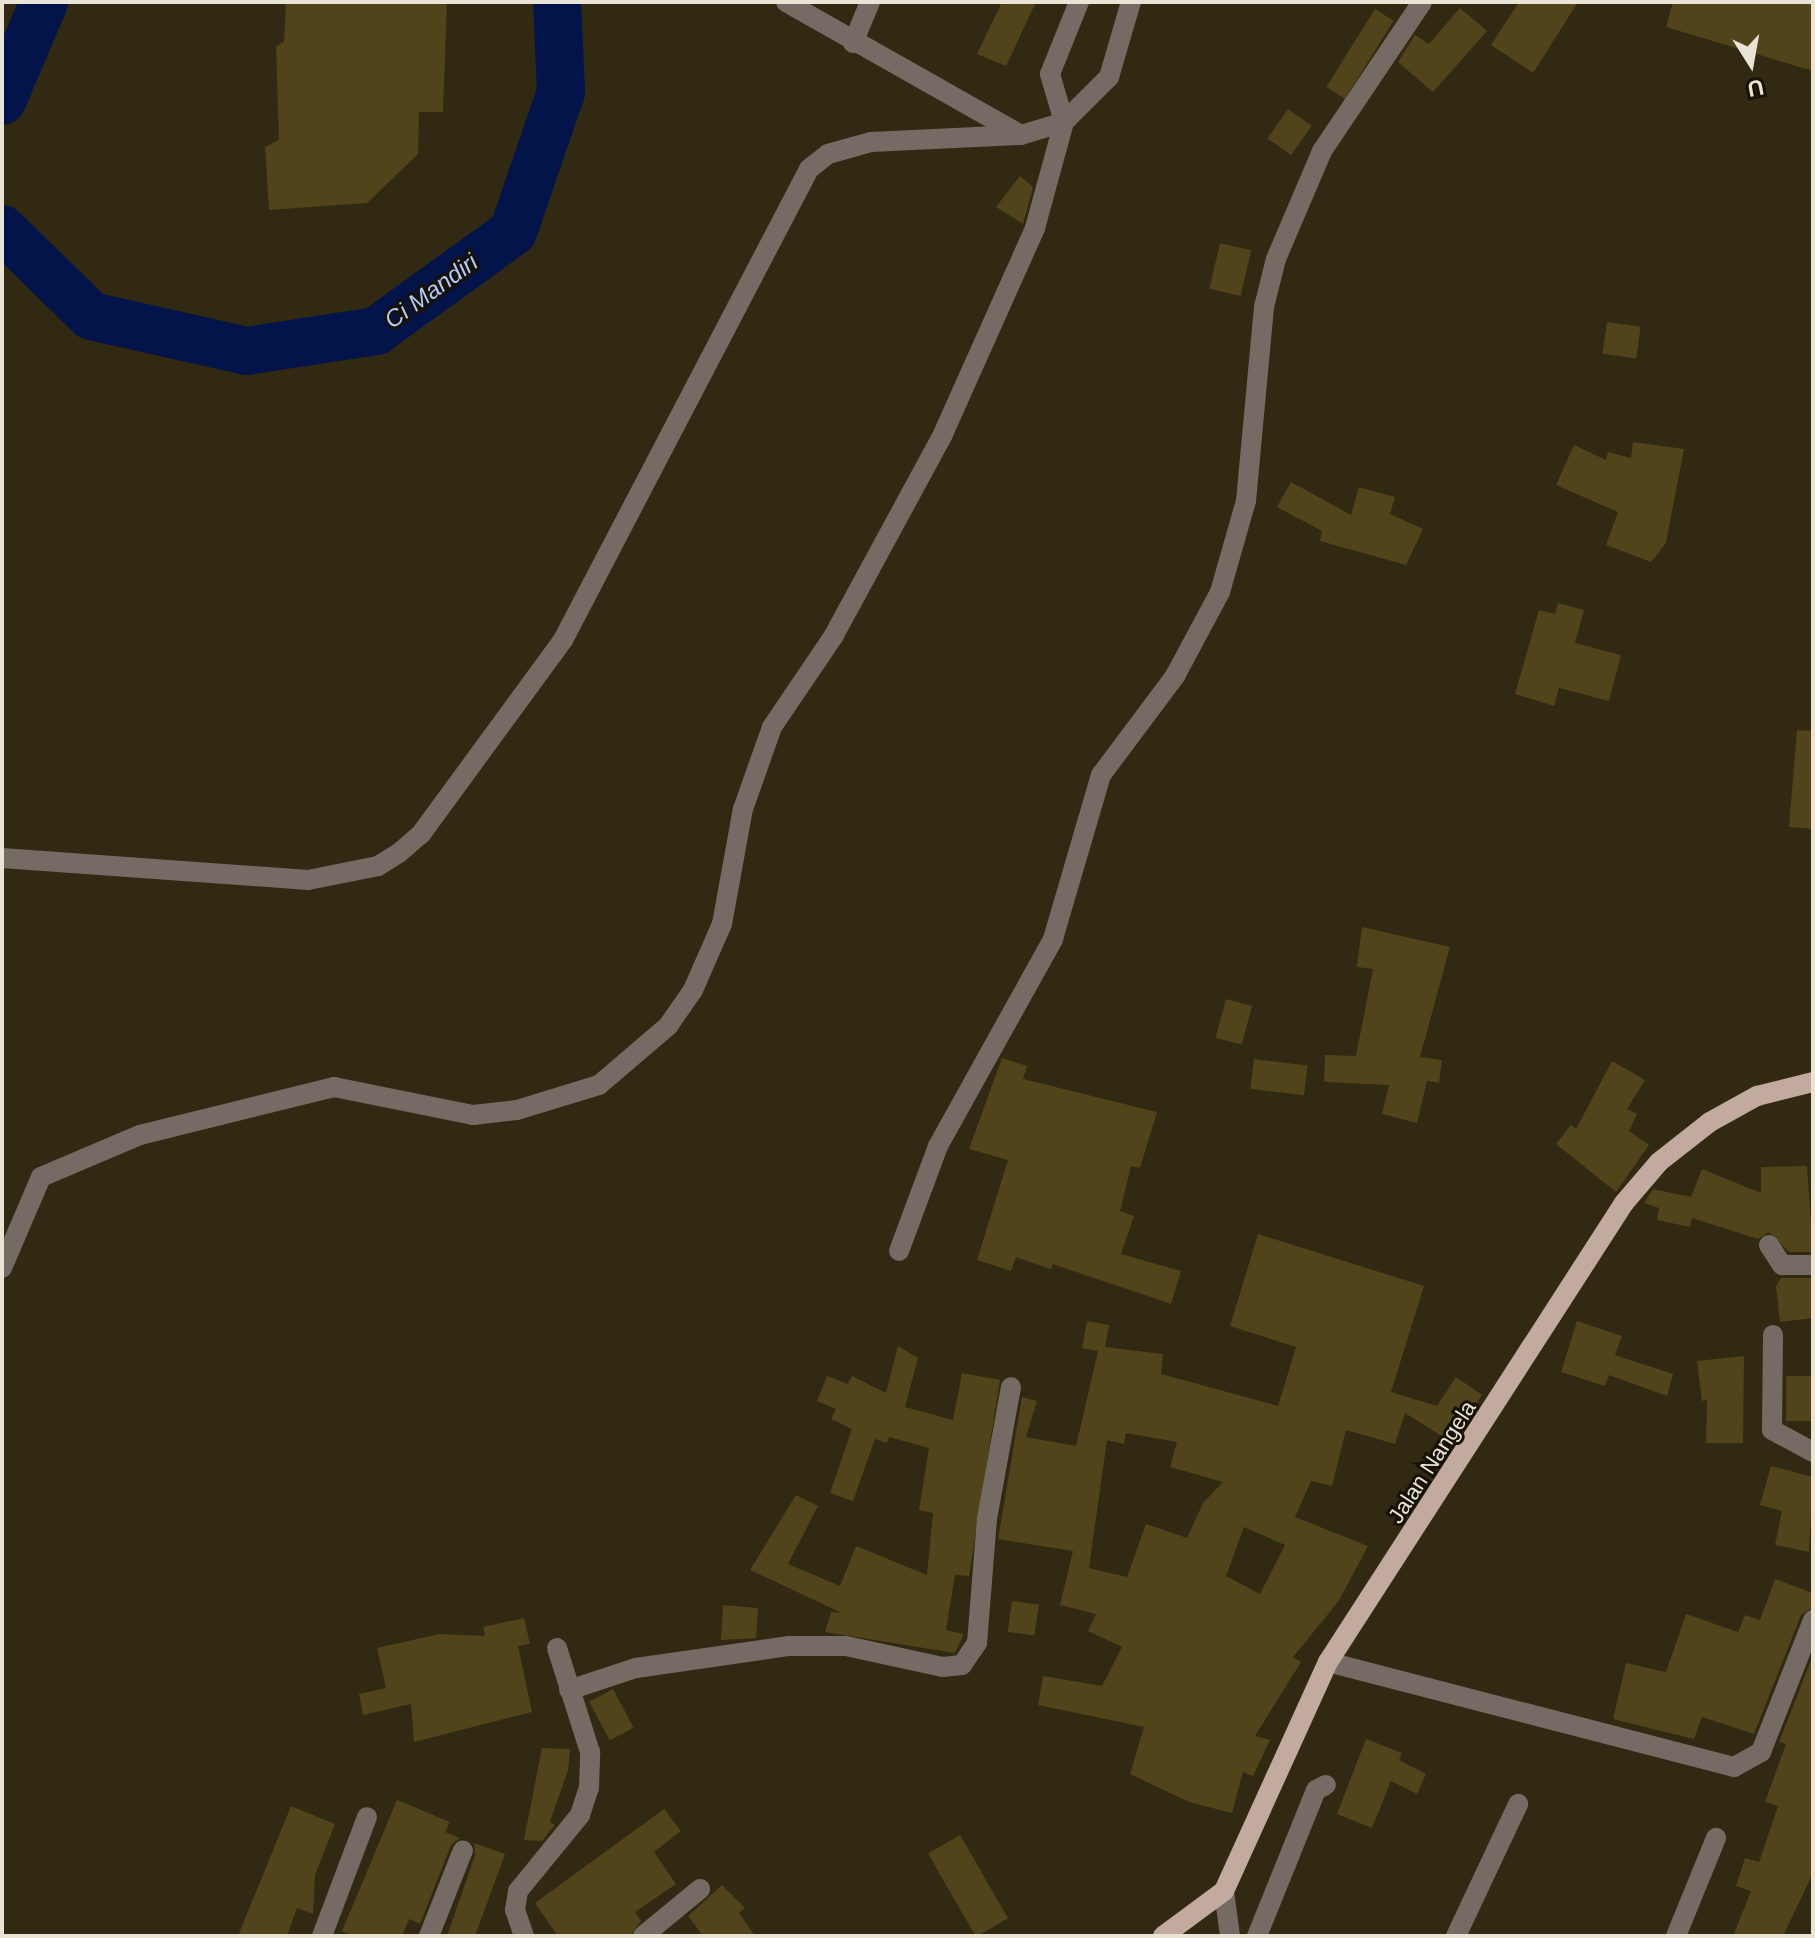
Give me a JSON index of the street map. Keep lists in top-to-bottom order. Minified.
{"streets":{"main road":["Jalan Nangela"]},"water":["Ci Mandiri"],"north":"bottom"}
